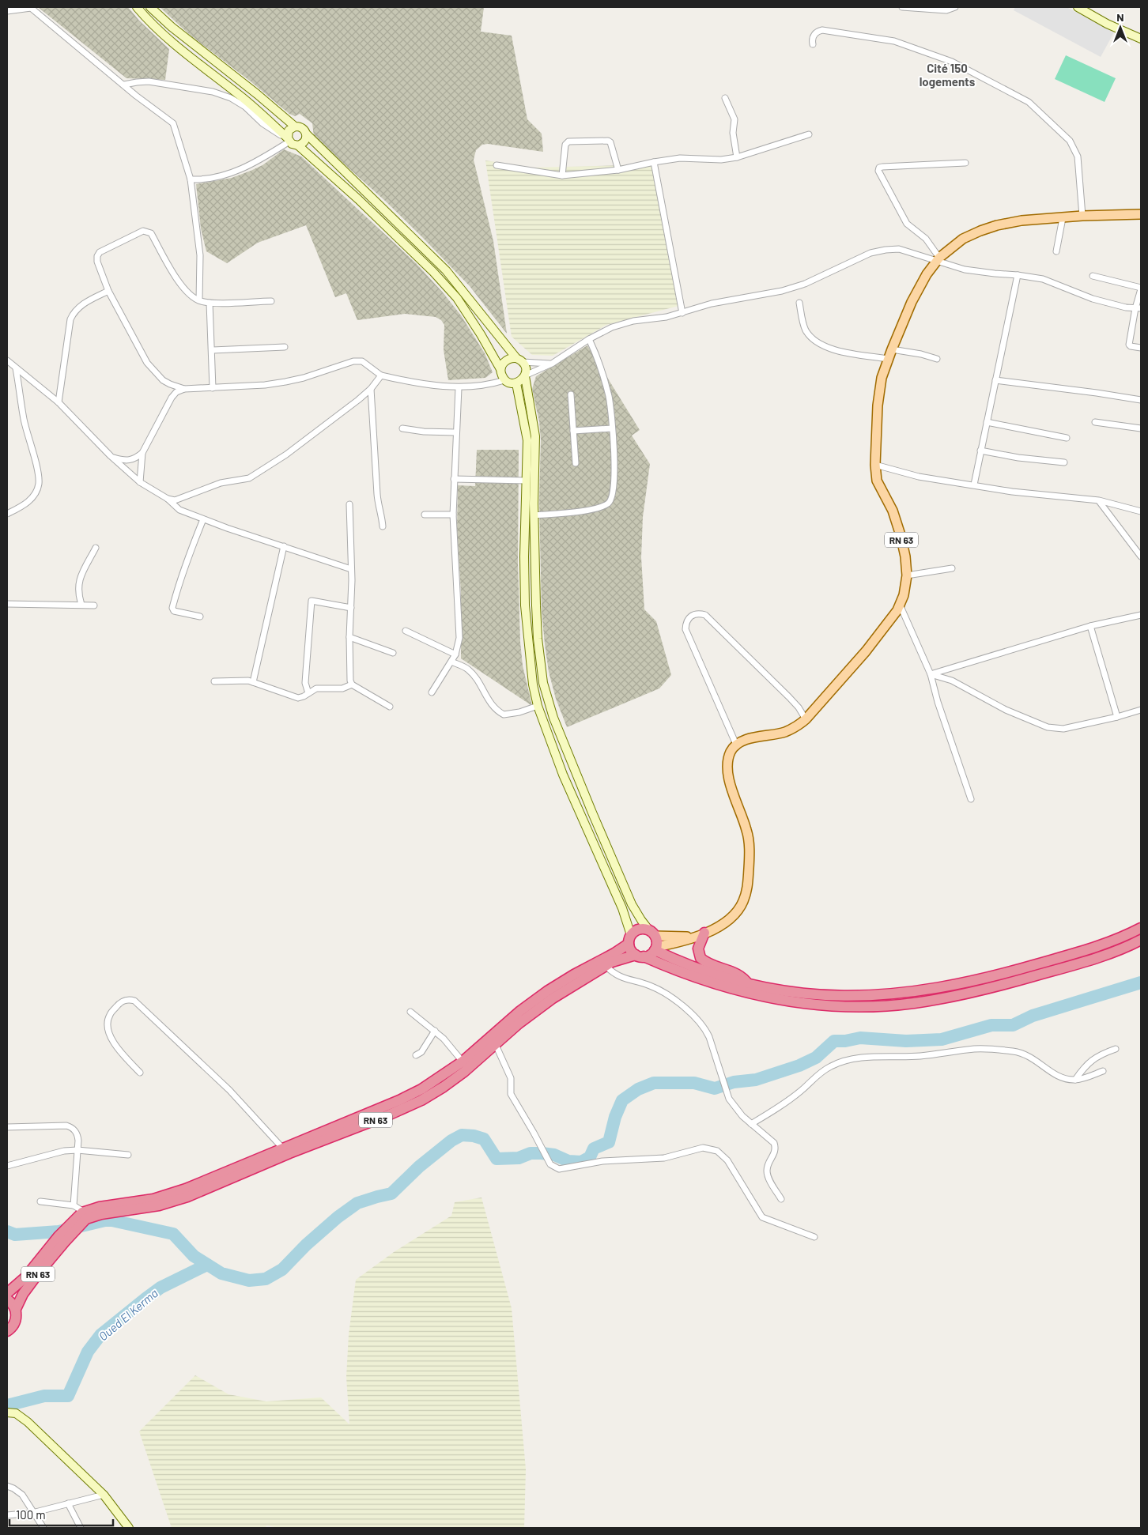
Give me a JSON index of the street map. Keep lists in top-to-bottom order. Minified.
{"streets":{"highway":["RN 63"]},"districts":["Cité 150 logements"],"water":["Oued El Kerma"],"scale_bar":"100 m","north":"top"}
